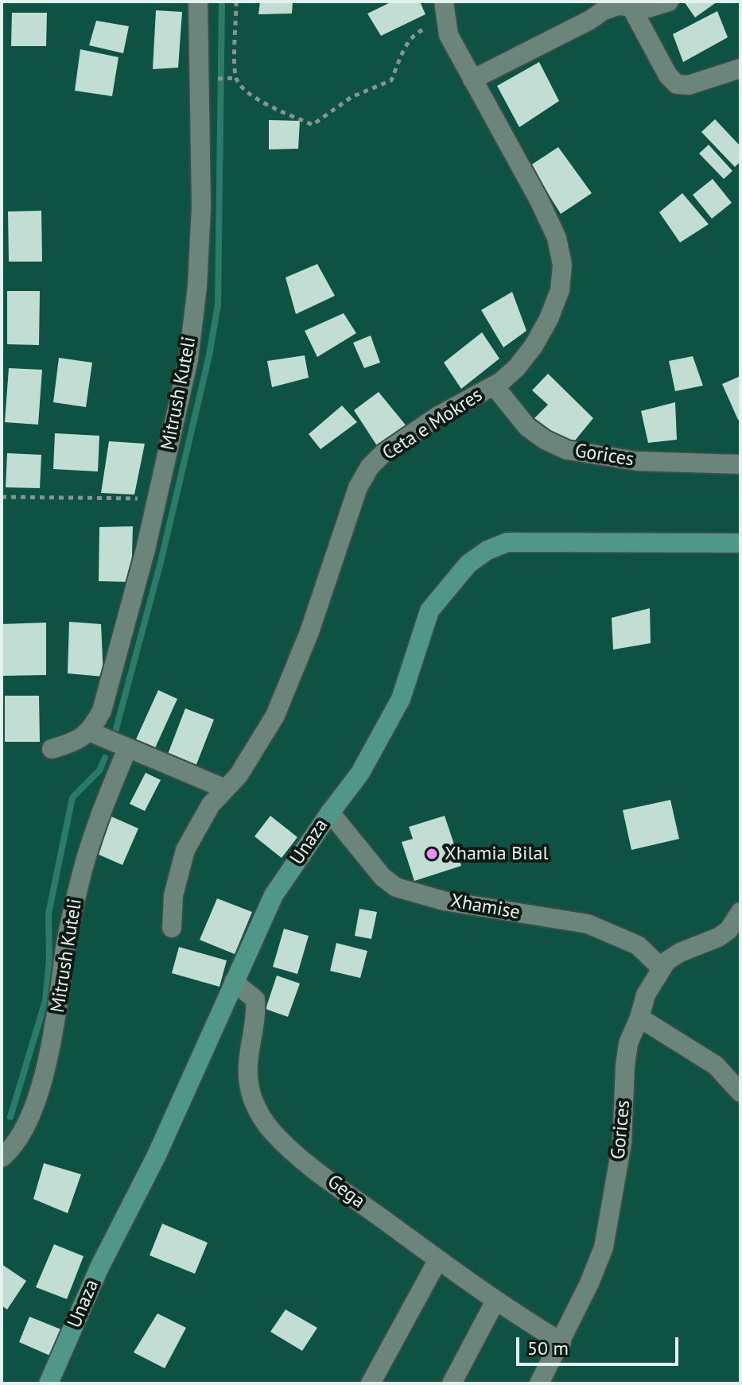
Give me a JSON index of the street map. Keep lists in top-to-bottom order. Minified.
{"streets":{"main road":["Unaza"],"street":["Mitrush Kuteli","Ceta e Mokres","Gorices","Xhamise","Gega"]},"crossings":[["Ceta e Mokres","Gorices"],["Gorices","Xhamise"],["Gorices","Gega"],["Unaza","Xhamise"],["Unaza","Gega"]],"places":["Xhamia Bilal"],"scale_bar":"50 m"}
